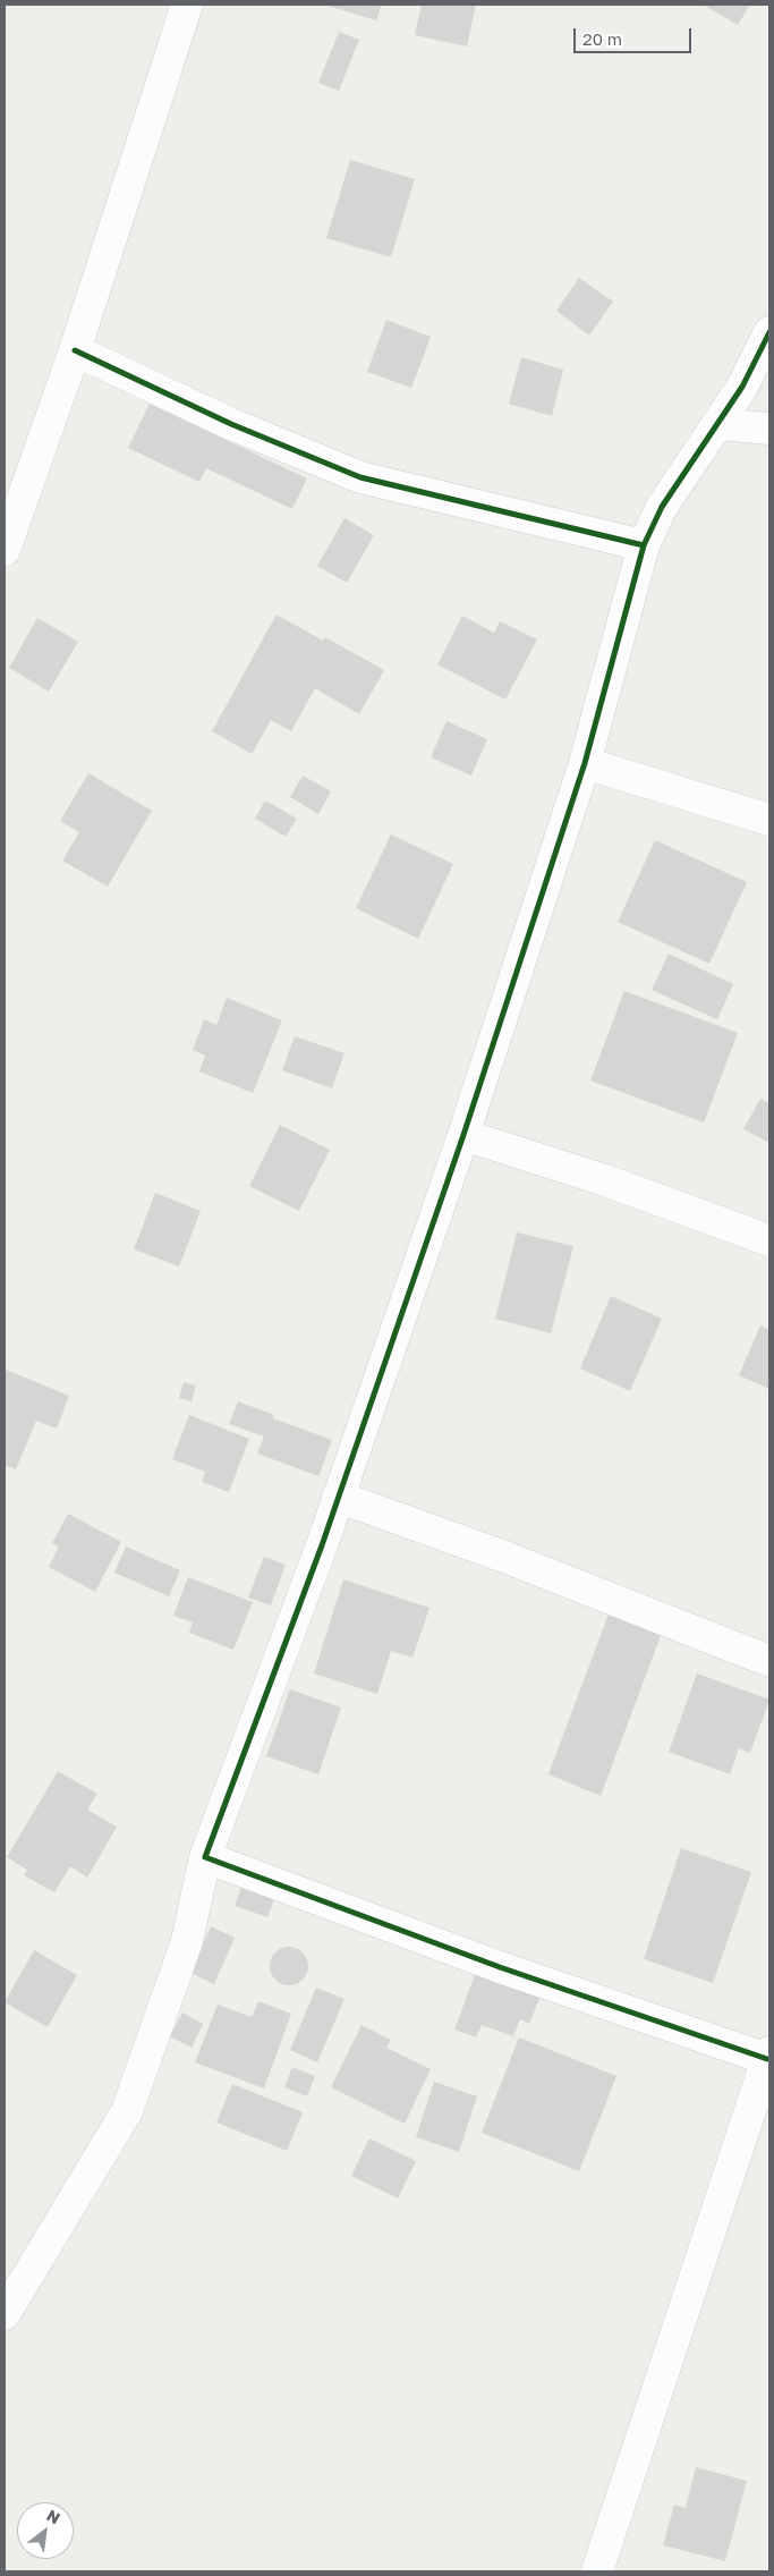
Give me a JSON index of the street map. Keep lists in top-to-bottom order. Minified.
{"scale_bar":"20 m","north":"top right"}
